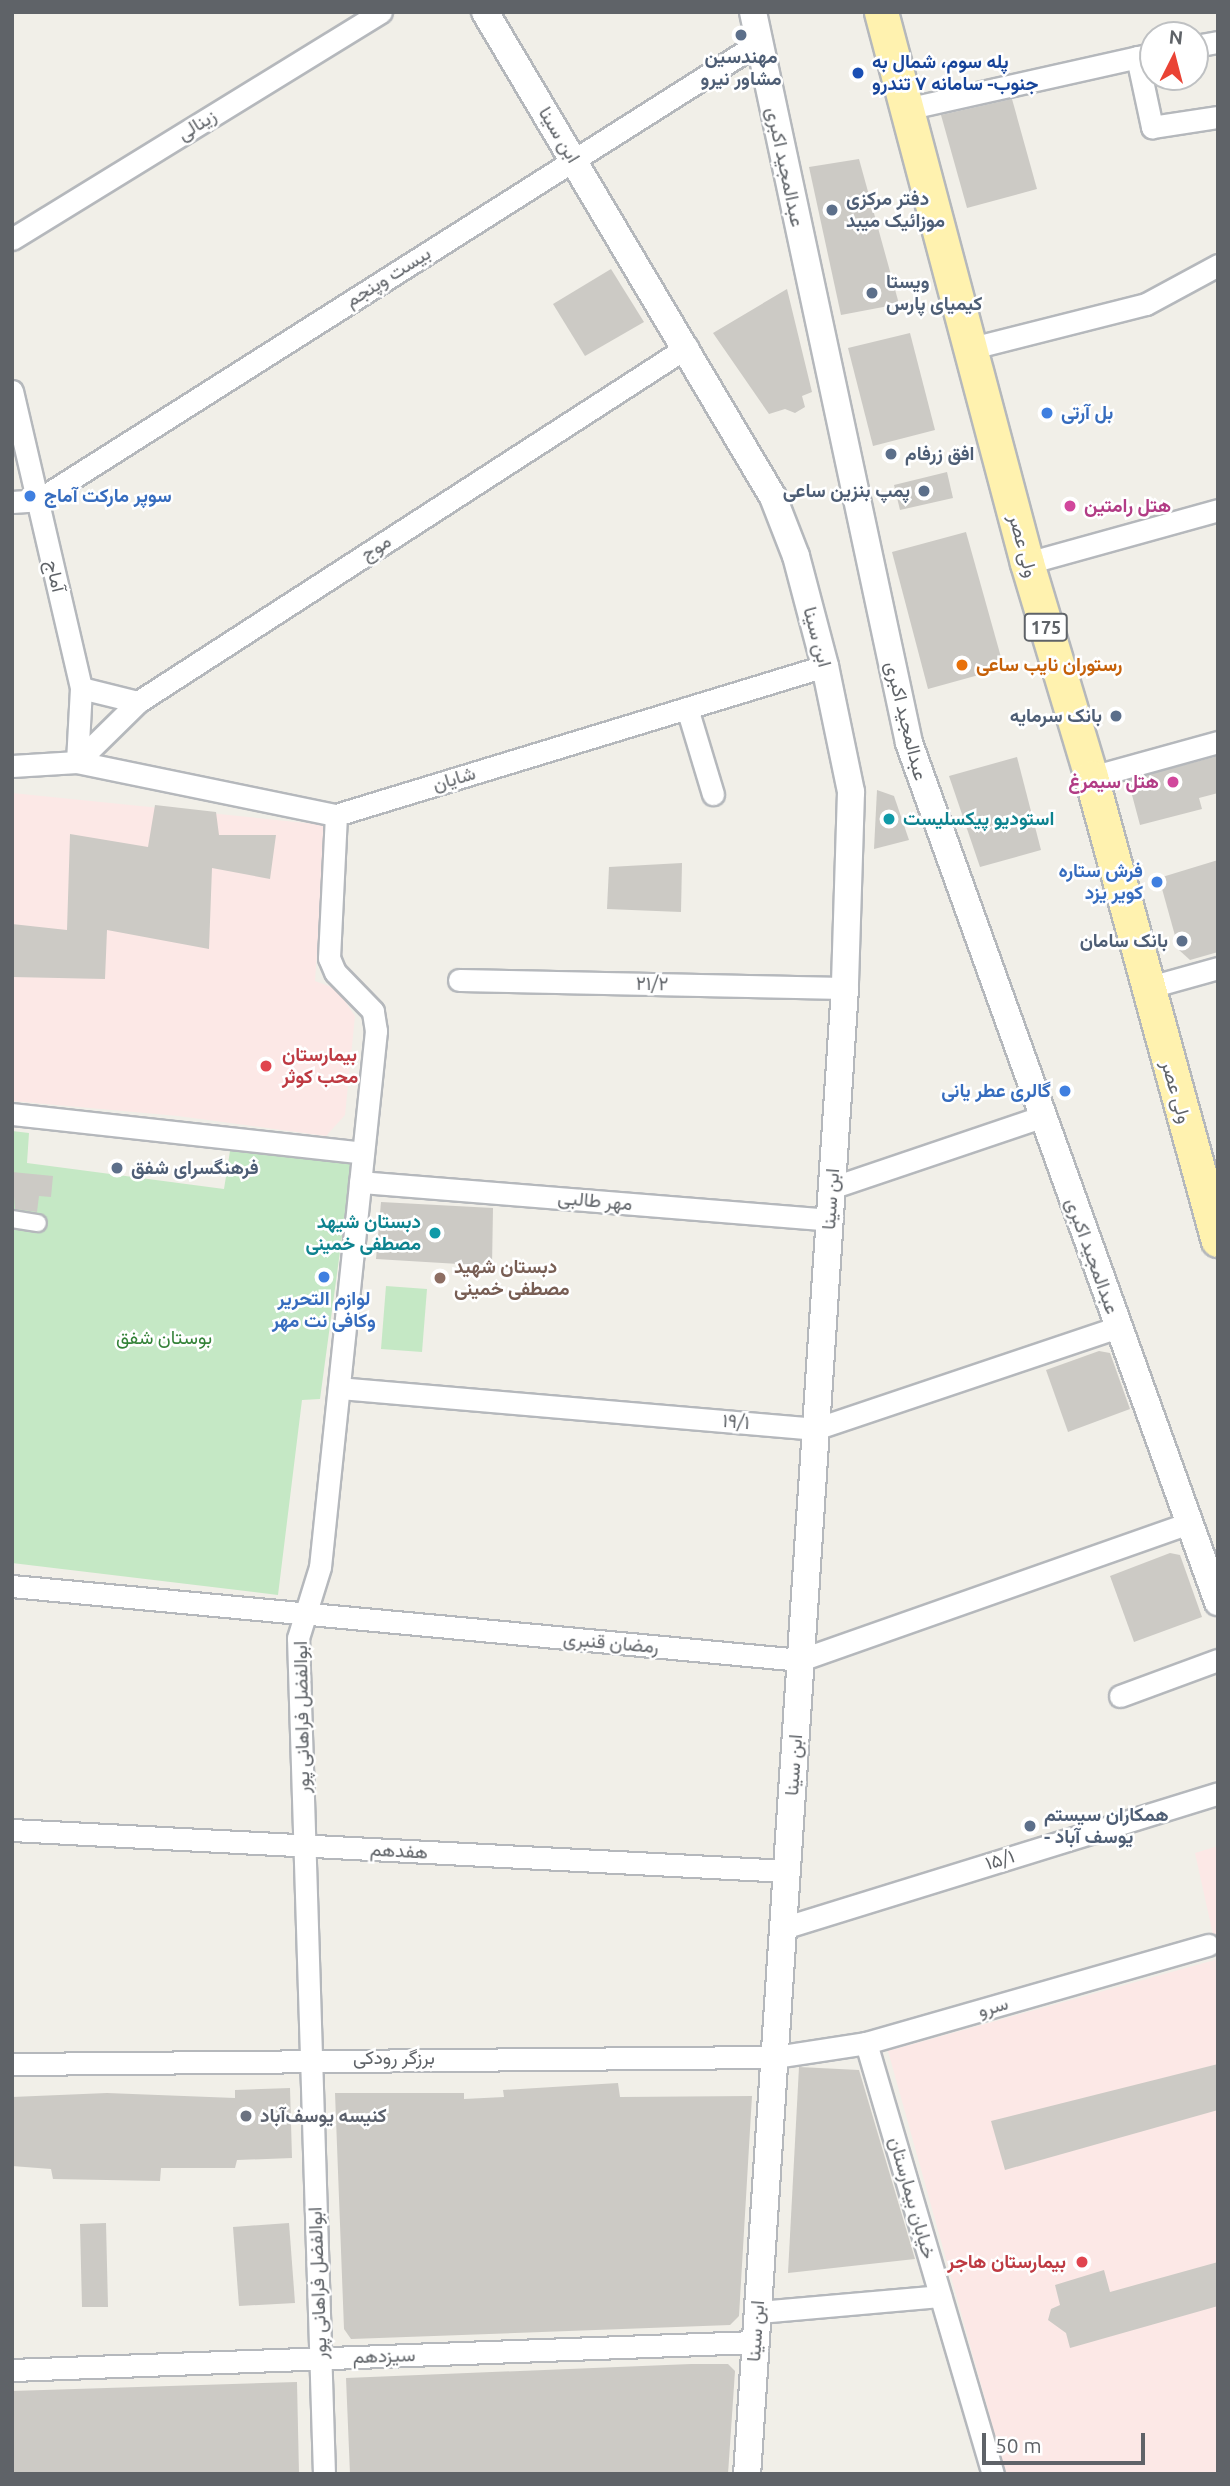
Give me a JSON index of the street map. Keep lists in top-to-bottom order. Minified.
{"streets":{"main road":["ولی عصر","175"],"street":["زینالی","ابن سینا","عبدالمجید اکبری","بیست وپنجم","موج","آماج","شایان","۲۱/۲","مهر طالبی","۱۹/۱","رمضان قنبری","ابوالفضل فراهانی پور","هفدهم","۱۵/۱","سرو","برزگر رودکی","خیابان بیمارستان","سیزدهم"]},"crossings":[["ابن سینا","بیست وپنجم"],["ابن سینا","موج"],["ابن سینا","شایان"],["ابن سینا","۲۱/۲"],["ابن سینا","مهر طالبی"],["ابن سینا","۱۹/۱"],["ابن سینا","رمضان قنبری"],["ابن سینا","هفدهم"],["ابن سینا","۱۵/۱"],["ابن سینا","سرو"],["ابن سینا","برزگر رودکی"],["ابن سینا","سیزدهم"],["عبدالمجید اکبری","بیست وپنجم"],["عبدالمجید اکبری","۱۹/۱"],["عبدالمجید اکبری","رمضان قنبری"],["بیست وپنجم","آماج"],["موج","آماج"],["موج","شایان"],["آماج","شایان"],["شایان","ابوالفضل فراهانی پور"],["مهر طالبی","ابوالفضل فراهانی پور"],["۱۹/۱","ابوالفضل فراهانی پور"],["رمضان قنبری","ابوالفضل فراهانی پور"],["ابوالفضل فراهانی پور","هفدهم"],["ابوالفضل فراهانی پور","برزگر رودکی"],["ابوالفضل فراهانی پور","سیزدهم"],["سرو","برزگر رودکی"],["سرو","خیابان بیمارستان"]],"parks":["بوستان شفق"],"places":["مهندسین مشاور نیرو","پله سوم، شمال به جنوب- سامانه ۷ تندرو","دفتر مرکزی موزائیک میبد","ویستا کیمیای پارس","بل آرتی","افق زرفام","پمپ بنزین ساعی","سوپر مارکت آماج","هتل رامتین","رستوران نایب ساعی","بانک سرمایه","هتل سیمرغ","استودیو پیکسلیست","فرش ستاره کویر یزد","بانک سامان","بیمارستان محب کوثر","گالری عطر یانی","فرهنگسرای شفق","دبستان شیهد مصطفی خمینی","لوازم التحریر وکافی نت مهر","دبستان شهید مصطفی خمینی","همکاران سیستم - یوسف آباد","کنیسه یوسف‌آباد","بیمارستان هاجر"],"scale_bar":"50 m","north":"top"}
